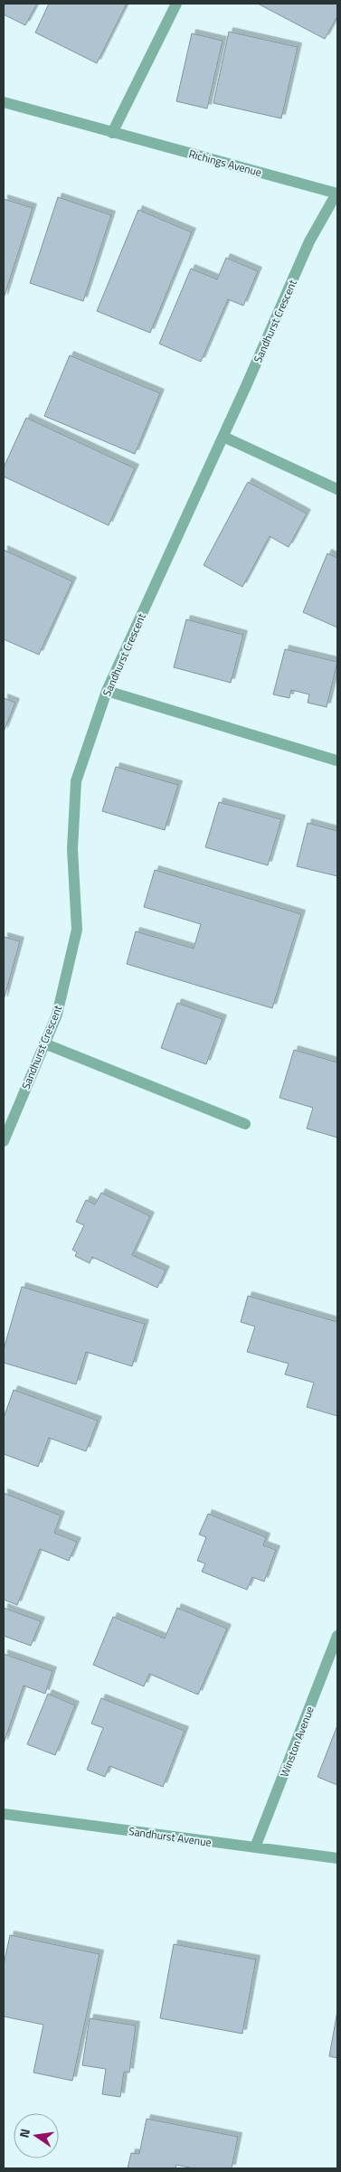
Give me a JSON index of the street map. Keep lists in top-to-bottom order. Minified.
{"streets":{"street":["Richings Avenue","Sandhurst Crescent","Winston Avenue","Sandhurst Avenue"]},"crossings":[["Richings Avenue","Sandhurst Crescent"],["Winston Avenue","Sandhurst Avenue"]],"north":"left"}
